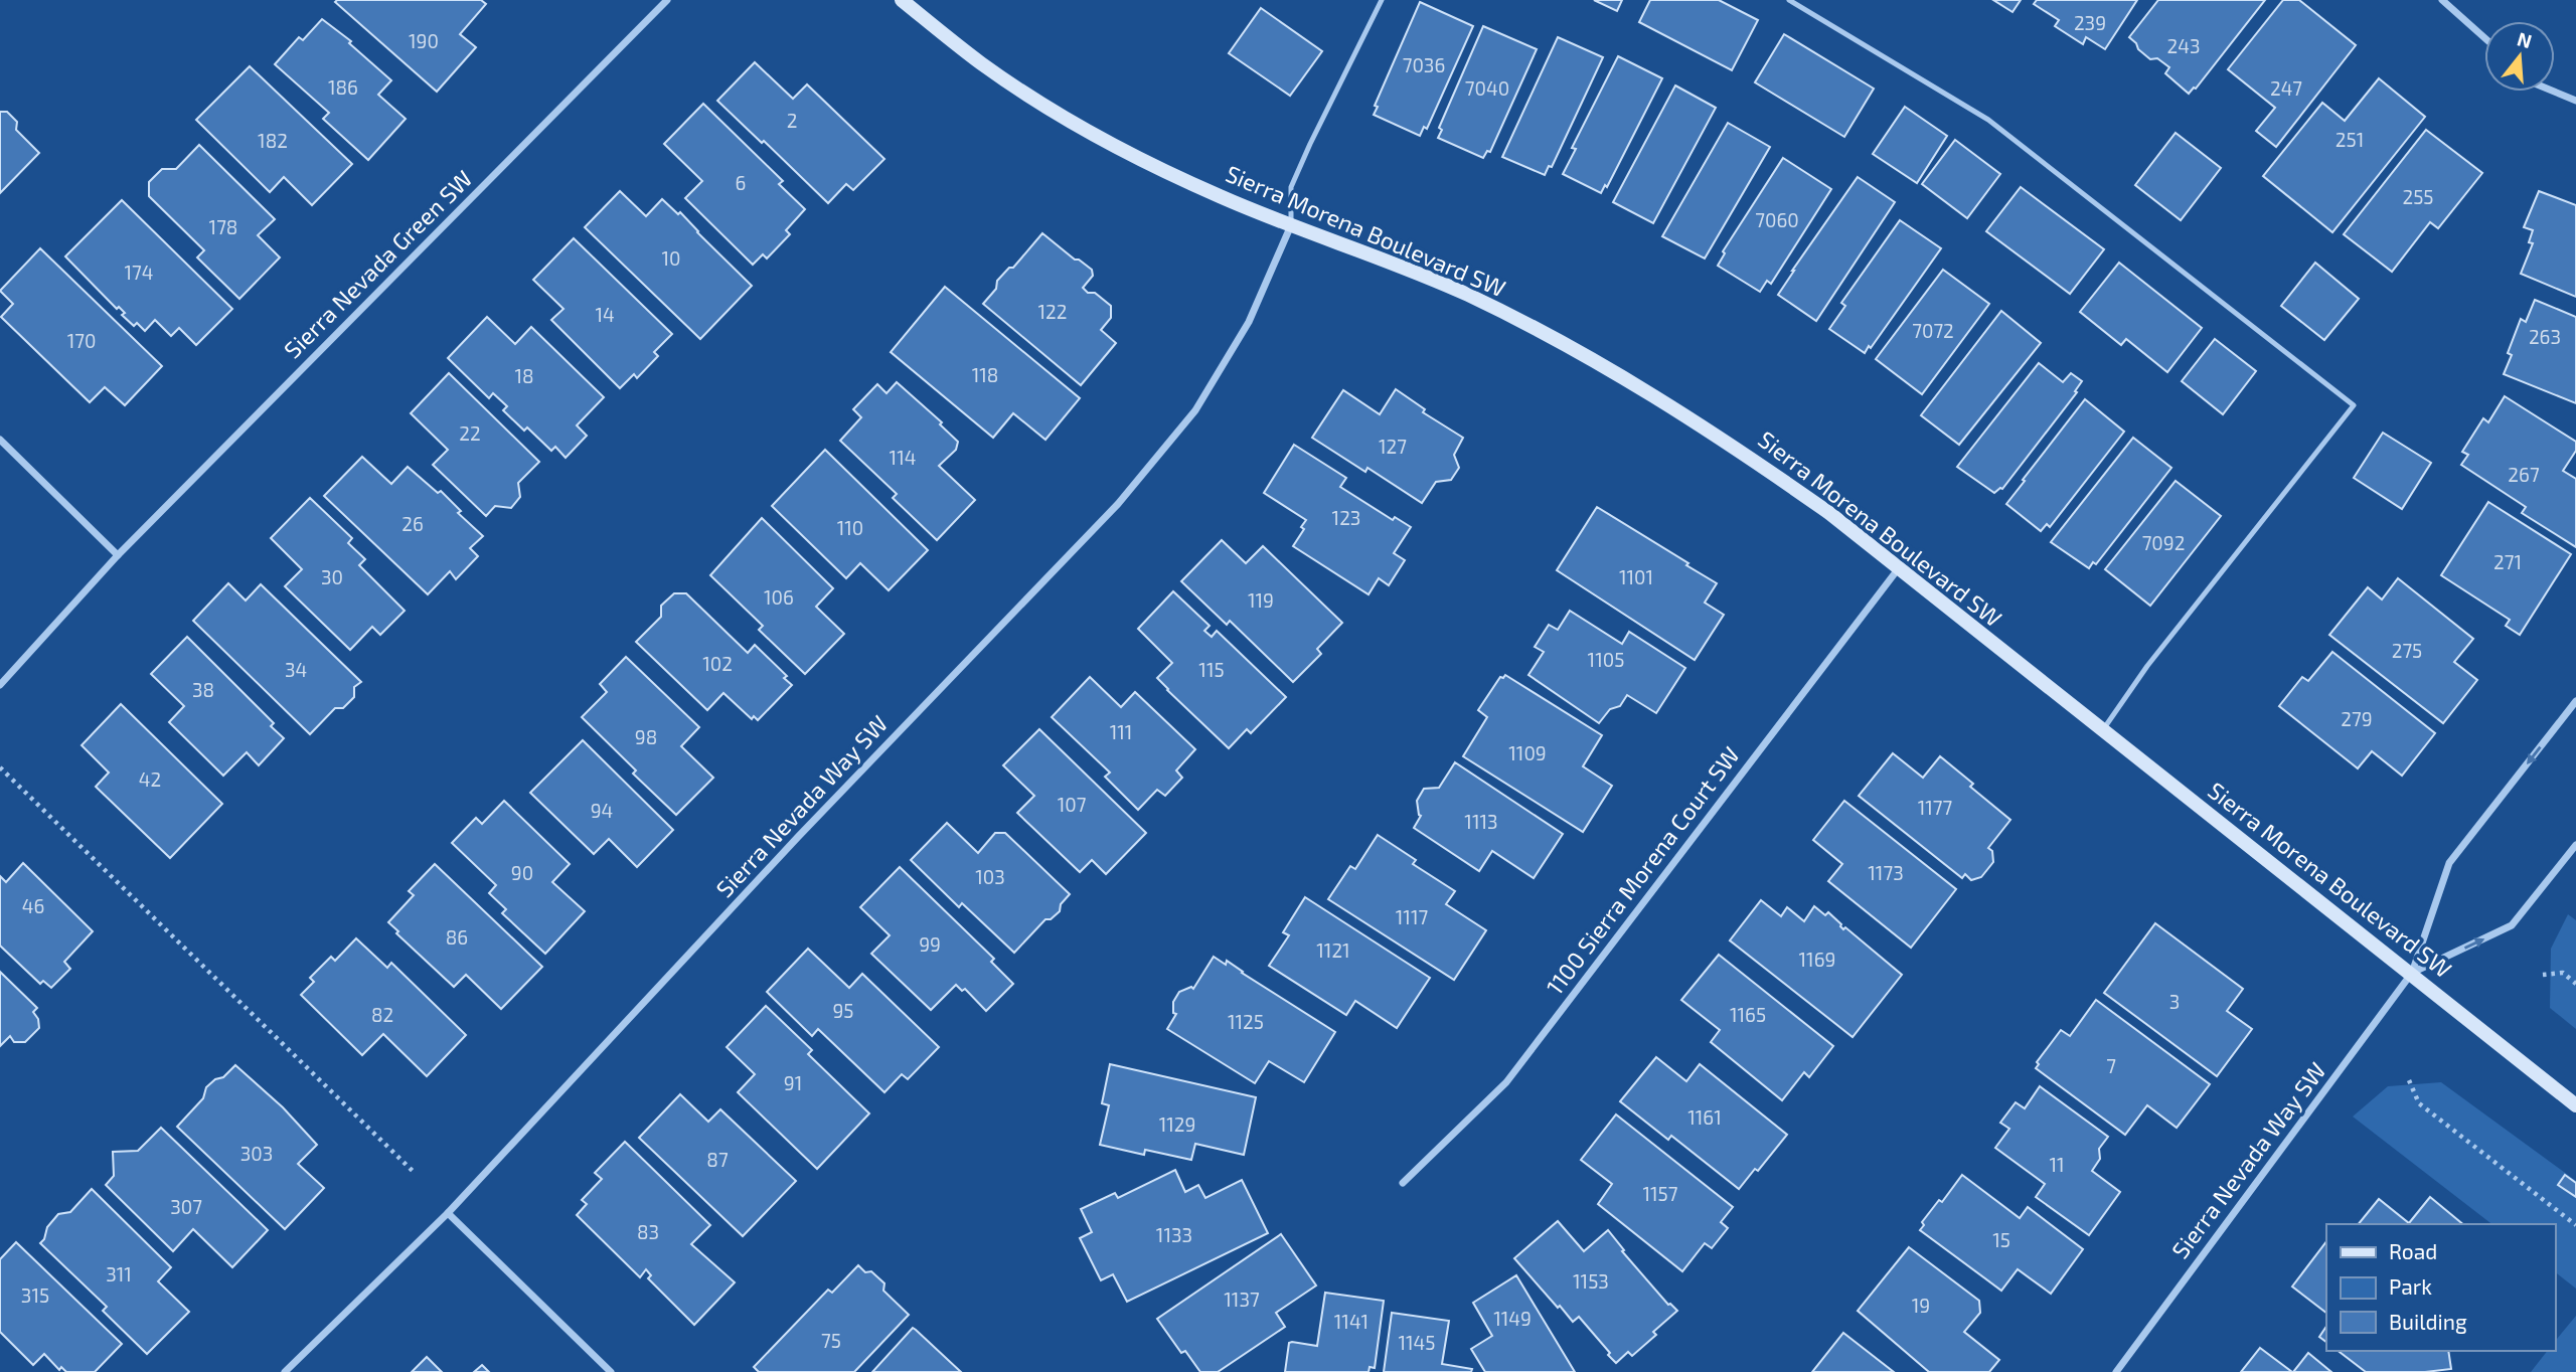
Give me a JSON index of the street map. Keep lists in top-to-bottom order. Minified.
{"streets":{"street":["Sierra Morena Boulevard SW","Sierra Nevada Green SW","Sierra Nevada Way SW","1100 Sierra Morena Court SW"]},"crossings":[["Sierra Morena Boulevard SW","Sierra Nevada Way SW"],["Sierra Morena Boulevard SW","1100 Sierra Morena Court SW"]],"house_numbers":["239","190","243","7036","186","7040","247","2","251","182","6","255","7060","178","10","174","122","14","7072","263","170","118","18","22","127","114","267","123","26","110","7092","271","30","1101","106","119","275","1105","102","34","115","38","279","111","98","1109","42","107","1177","94","1113","90","1173","103","46","1117","86","99","1121","1169","3","95","82","1165","1125","7","91","1161","1129","303","87","11","1157","307","83","1133","15","311","1153","315","1137","19","1149","1141","75","1145"],"legend":["Road","Park","Building"],"north":"top"}
